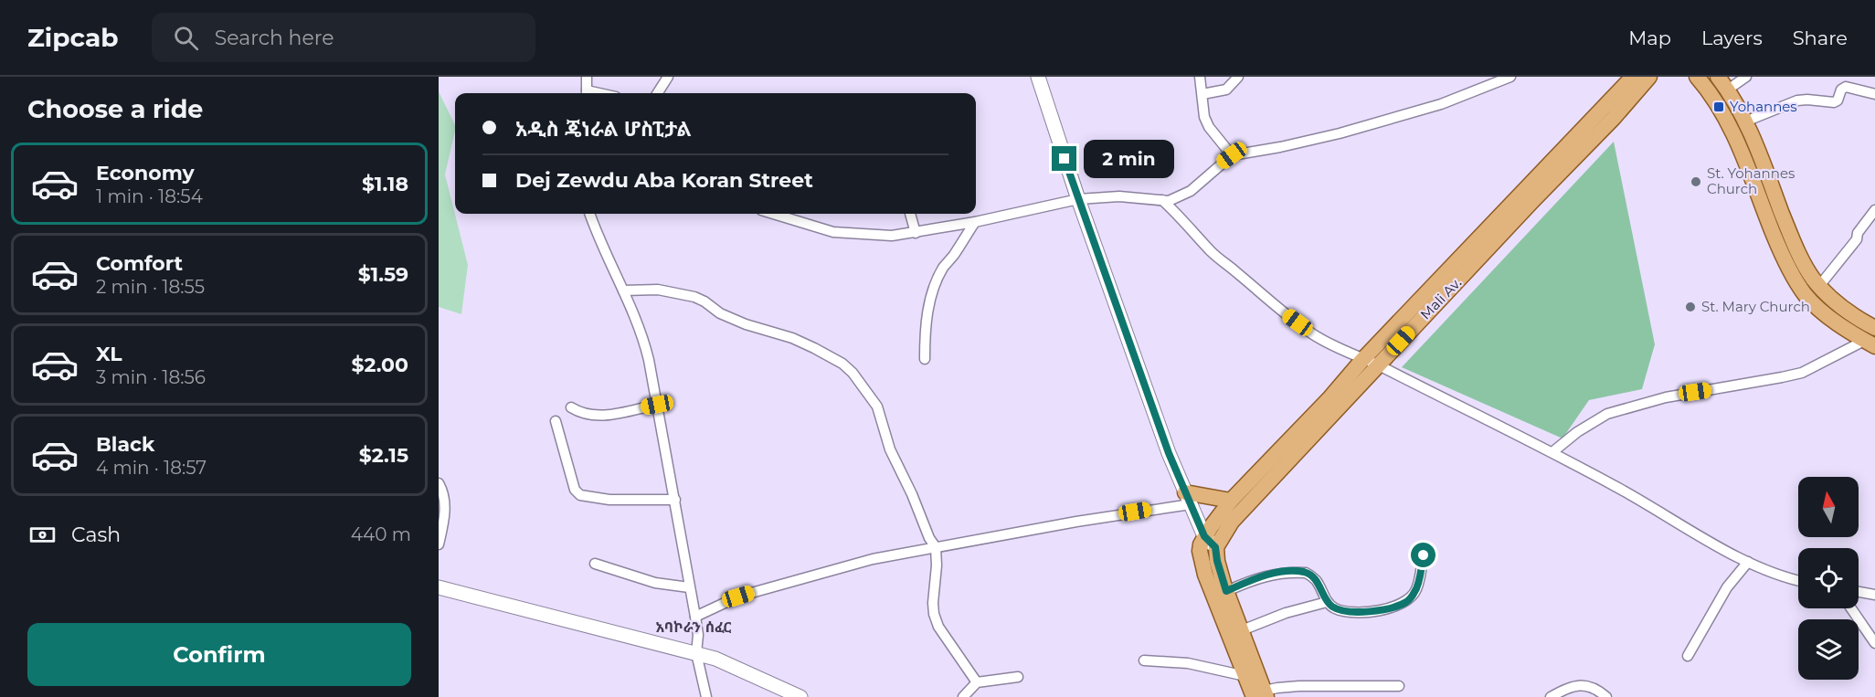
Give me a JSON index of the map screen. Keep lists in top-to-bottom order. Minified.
{"streets":{"main road":["Mali Av."]},"districts":["አባኮራን ሰፈር"],"places":{"transit":["Yohannes"],"other":["St. Yohannes Church","St. Mary Church"]},"north":"top","page":{"header":"Zipcab","search":"Search here","nav":["Map","Layers","Share"],"heading":"Choose a ride","banner":["አዲስ ጄነራል ሆስፒታል","Dej Zewdu Aba Koran Street"],"bubble":"2 min","list":[{"name":"Economy","note":"1 min · 18:54","value":"$1.18"},{"name":"Comfort","note":"2 min · 18:55","value":"$1.59"},{"name":"XL","note":"3 min · 18:56","value":"$2.00"},{"name":"Black","note":"4 min · 18:57","value":"$2.15"}],"pay":["Cash","440 m"],"buttons":"Confirm"}}
